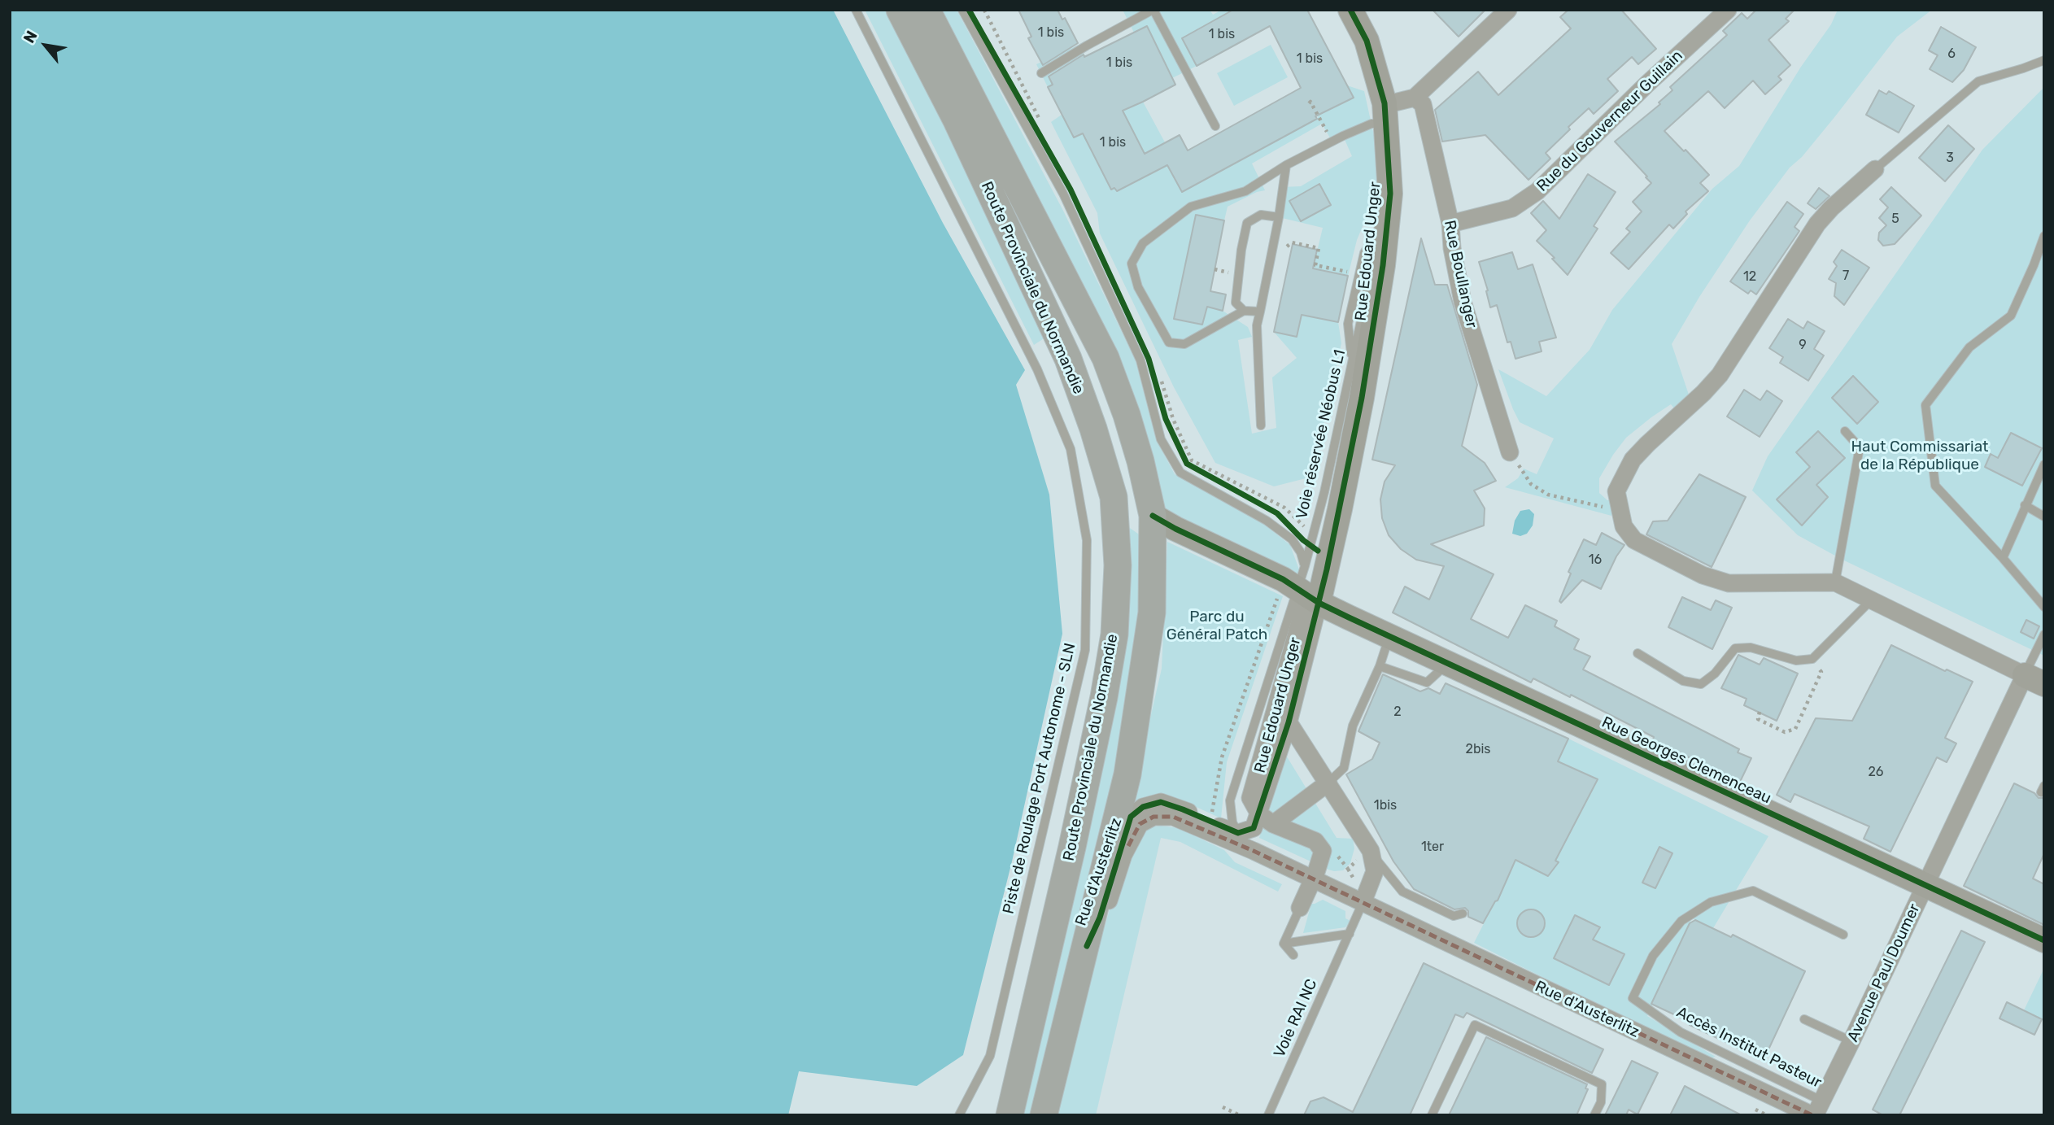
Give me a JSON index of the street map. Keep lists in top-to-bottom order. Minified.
{"streets":{"main road":["Route Provinciale du Normandie"],"street":["Rue du Gouverneur Guillain","Rue Edouard Unger","Rue Boullanger","Rue Georges Clemenceau","Rue d'Austerlitz","Avenue Paul Doumer"],"lane":["Voie réservée Néobus L1","Piste de Roulage Port Autonome - SLN","Voie RAI NC","Accès Institut Pasteur"]},"crossings":[["Rue du Gouverneur Guillain","Rue Boullanger"],["Rue Edouard Unger","Voie réservée Néobus L1"],["Rue Edouard Unger","Rue Georges Clemenceau"],["Route Provinciale du Normandie","Rue Georges Clemenceau"],["Route Provinciale du Normandie","Rue d'Austerlitz"],["Voie réservée Néobus L1","Rue Georges Clemenceau"],["Voie réservée Néobus L1","Rue d'Austerlitz"],["Rue Georges Clemenceau","Avenue Paul Doumer"],["Rue d'Austerlitz","Avenue Paul Doumer"],["Rue d'Austerlitz","Voie RAI NC"],["Rue d'Austerlitz","Accès Institut Pasteur"],["Avenue Paul Doumer","Accès Institut Pasteur"]],"parks":["Haut Commissariat de la République","Parc du Général Patch"],"house_numbers":["1 bis","1 bis","6","1 bis","1 bis","1 bis","3","5","7","12","9","16","2","2bis","26","1bis","1ter"],"north":"top left"}
